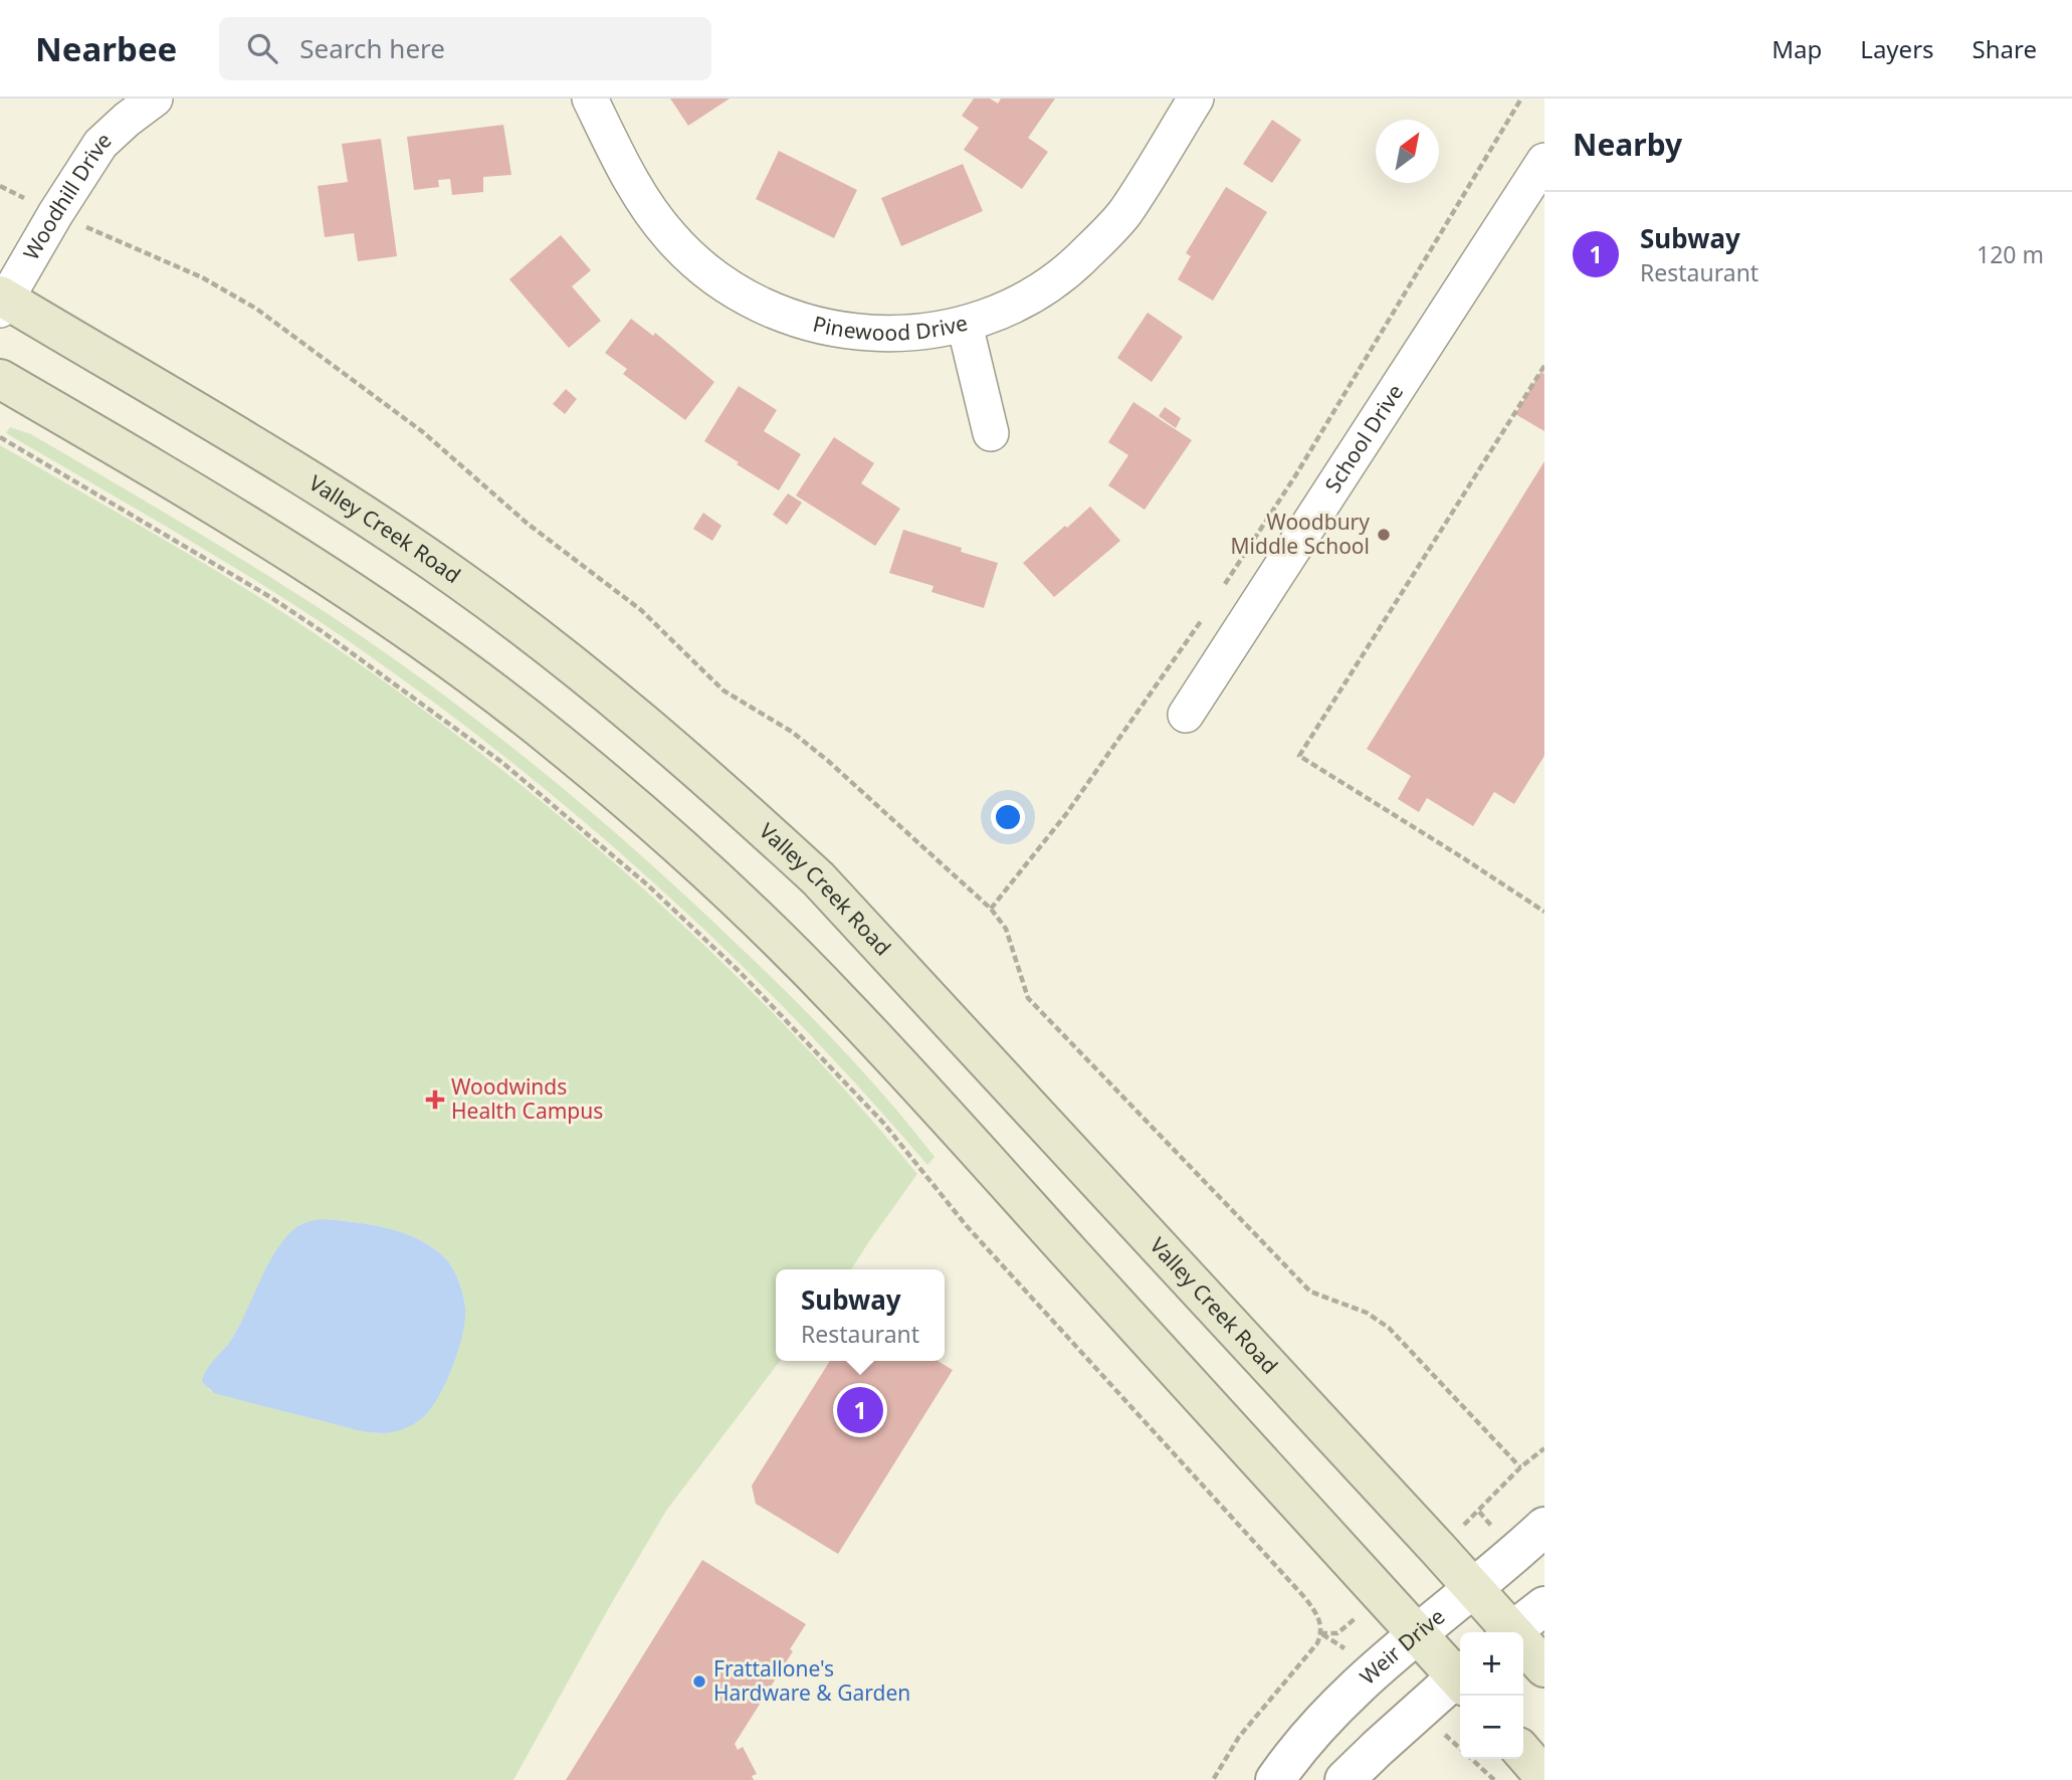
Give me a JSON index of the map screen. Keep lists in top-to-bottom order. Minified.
{"streets":{"main road":["Valley Creek Road"],"street":["Woodhill Drive","Pinewood Drive","School Drive","Weir Drive"]},"crossings":[["Woodhill Drive","Valley Creek Road"],["Valley Creek Road","Weir Drive"]],"places":{"other":["Woodbury Middle School","Frattallone's Hardware & Garden"],"health":["Woodwinds Health Campus"]},"north":"top right","page":{"header":"Nearbee","search":"Search here","nav":["Map","Layers","Share"],"heading":"Nearby","list":[{"mark":"1","name":"Subway","note":"Restaurant","value":"120 m"}],"popup":["Subway","Restaurant"],"pins":"1","map_buttons":["+","−"]}}
